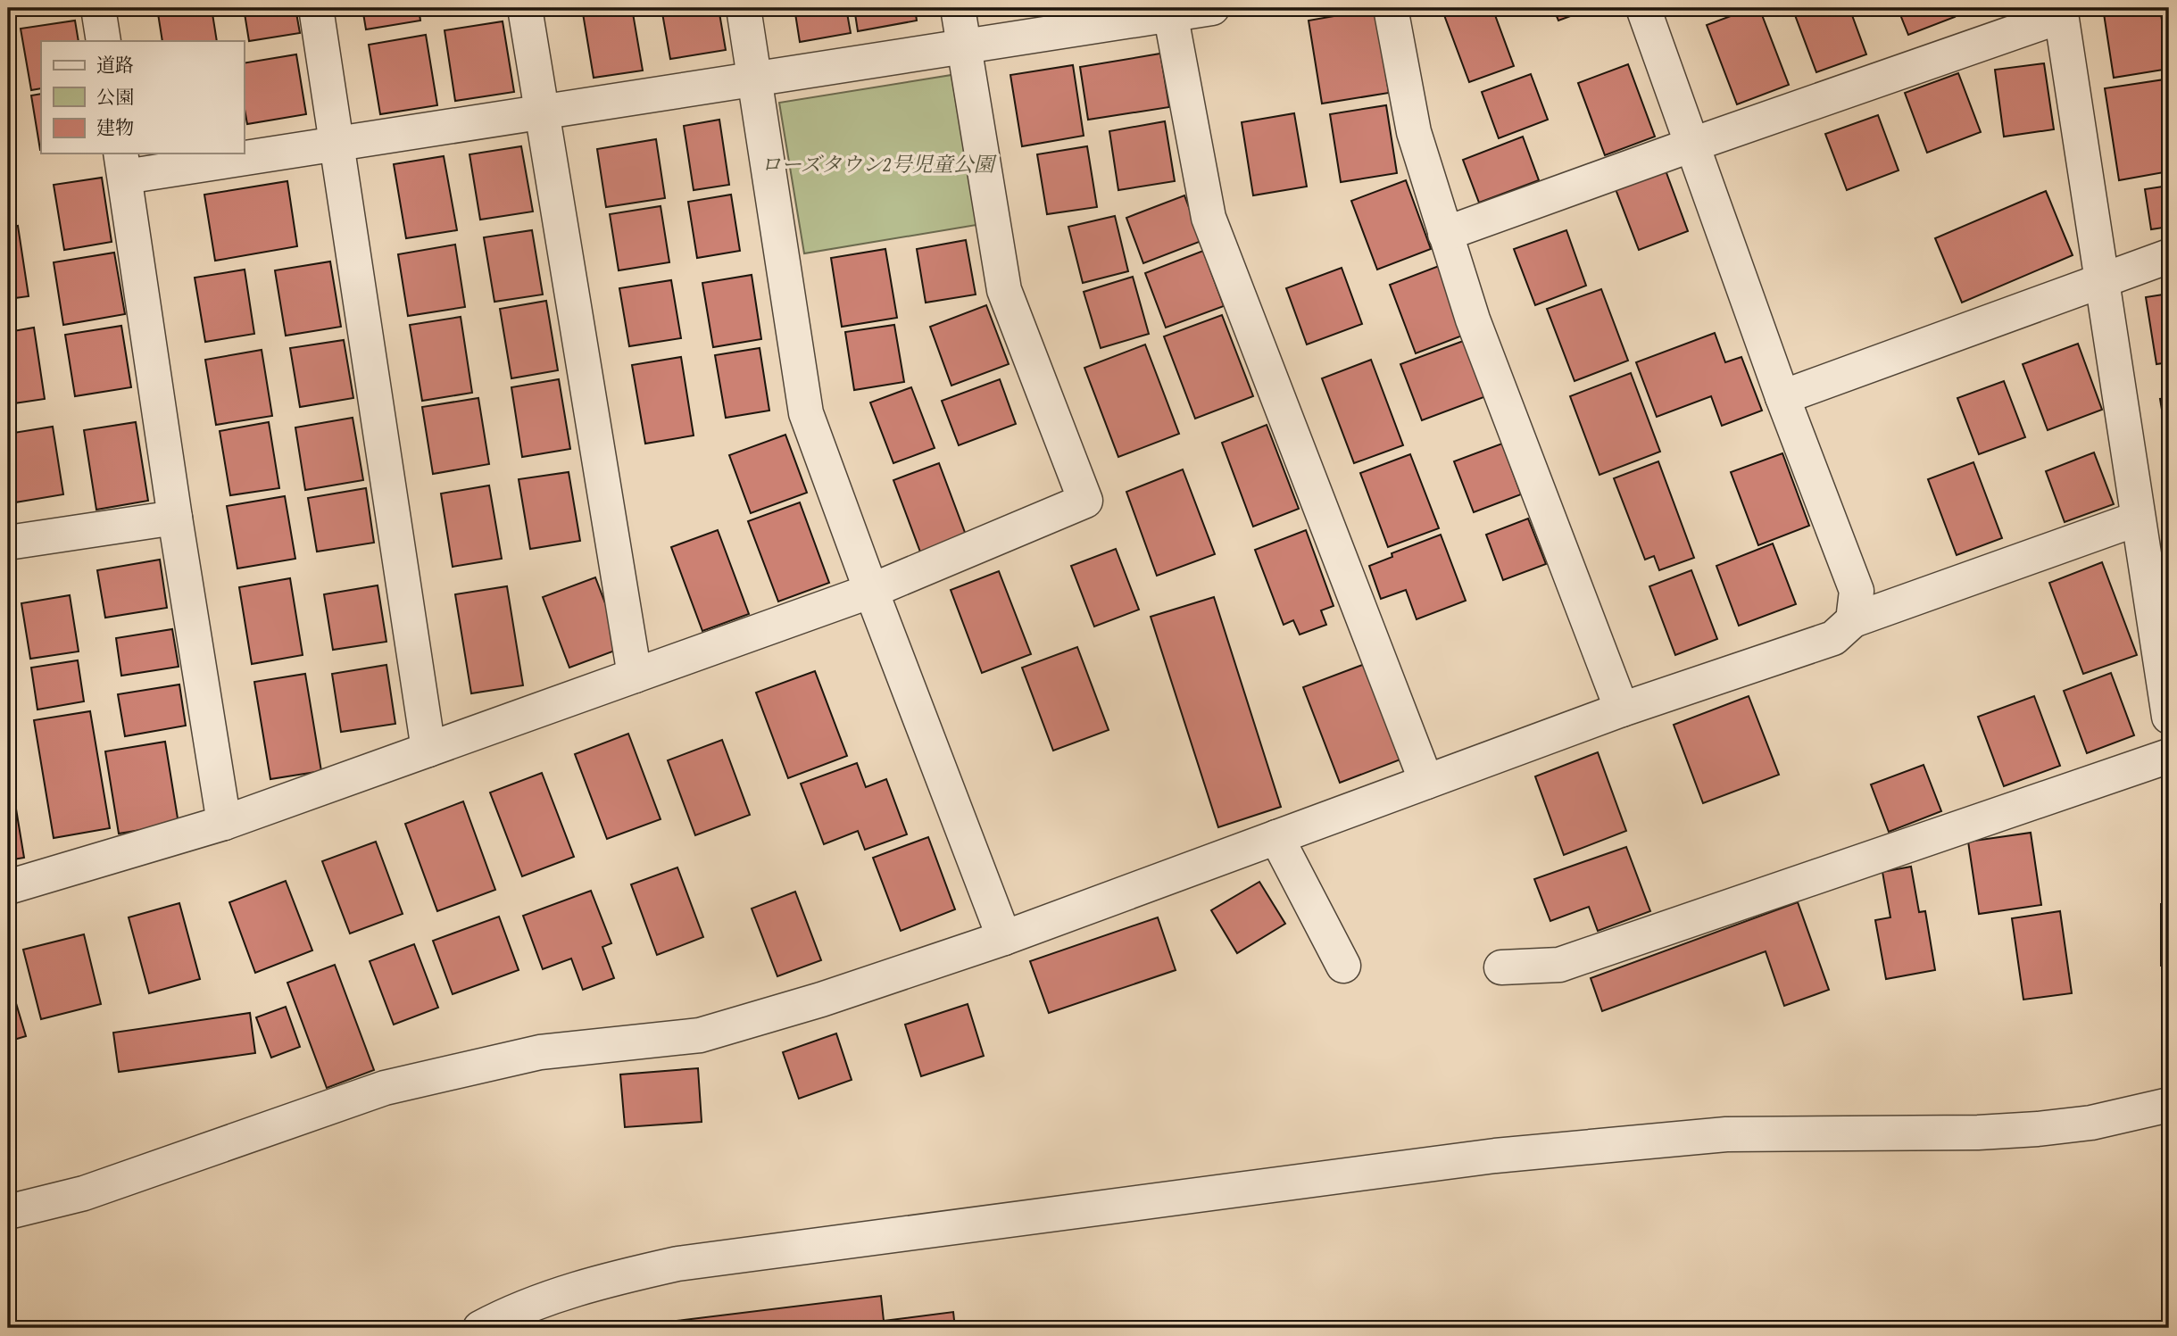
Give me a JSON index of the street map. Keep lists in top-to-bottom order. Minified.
{"parks":["ローズタウン2号児童公園"],"legend":["道路","公園","建物"]}
